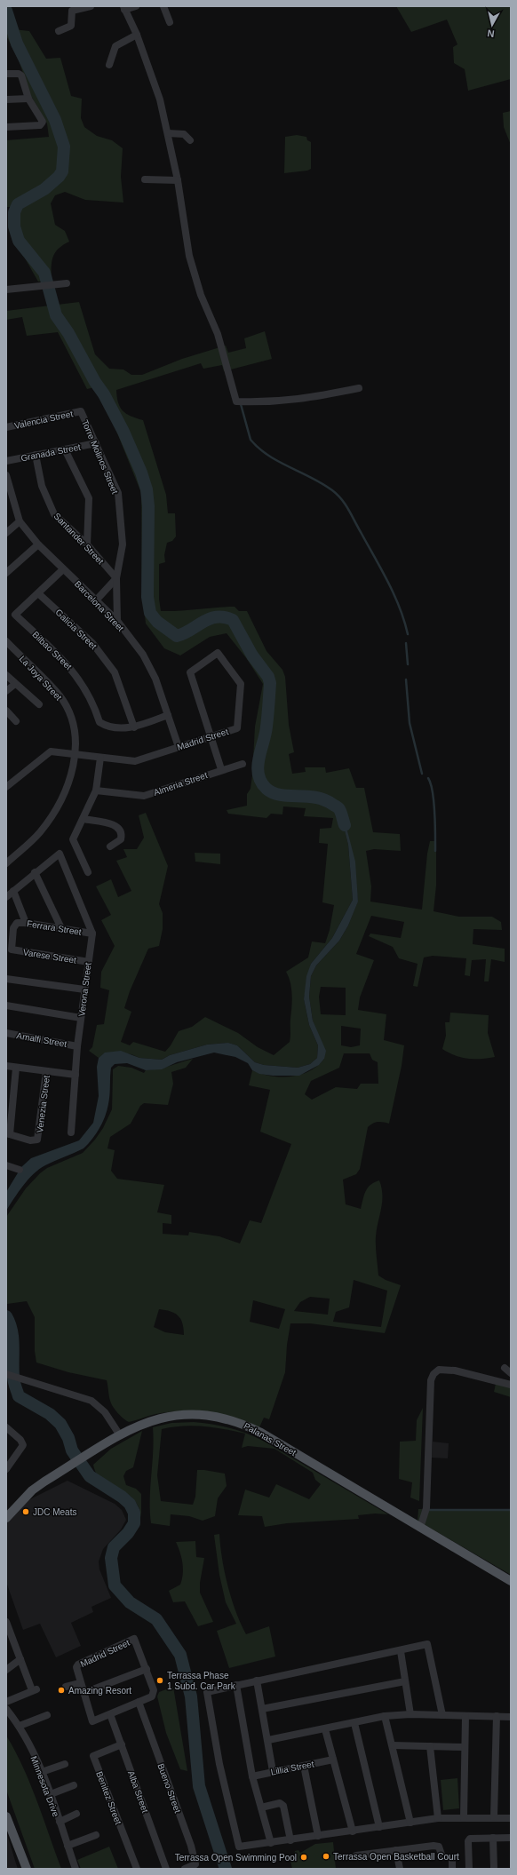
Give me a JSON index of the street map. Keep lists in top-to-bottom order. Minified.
{"streets":{"main road":["Palanas Street"],"street":["Valencia Street","Granada Street","Torre Molinos Street","Santander Street","Barcelona Street","Galicia Street","Bilbao Street","La Joya Street","Madrid Street","Almeria Street","Ferrara Street","Varese Street","Verona Street","Amalfi Street","Venezia Street","Lillia Street","Minnesota Drive","Bueno Street","Alba Street","Benitez Street"]},"crossings":[["Valencia Street","Torre Molinos Street"],["Granada Street","Torre Molinos Street"],["Granada Street","Santander Street"],["Torre Molinos Street","Santander Street"],["Torre Molinos Street","Barcelona Street"],["Barcelona Street","Bilbao Street"],["Barcelona Street","Madrid Street"],["Galicia Street","Bilbao Street"],["La Joya Street","Madrid Street"],["Ferrara Street","Varese Street"],["Ferrara Street","Verona Street"],["Varese Street","Verona Street"],["Verona Street","Amalfi Street"],["Alba Street","Benitez Street"]],"places":["JDC Meats","Terrassa Phase 1 Subd. Car Park","Amazing Resort","Terrassa Open Basketball Court","Terrassa Open Swimming Pool"],"north":"bottom"}
